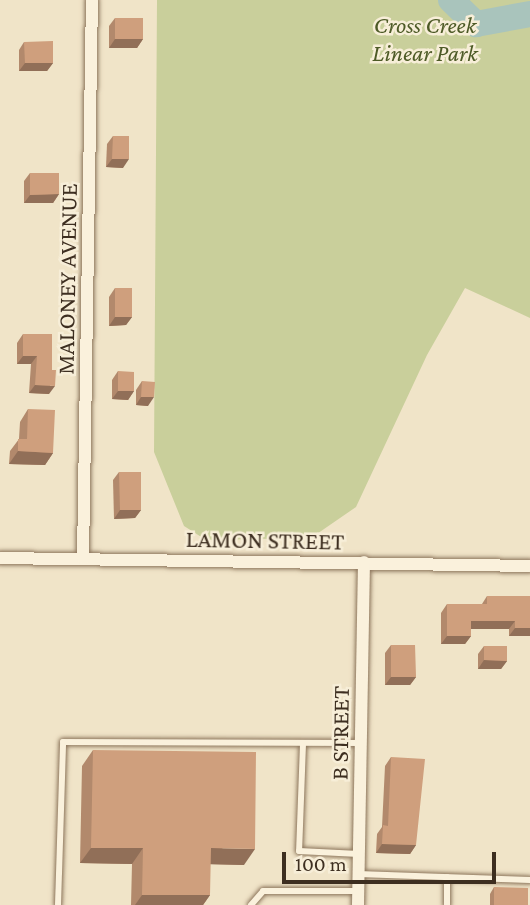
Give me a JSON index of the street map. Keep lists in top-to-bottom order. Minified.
{"streets":{"street":["MALONEY AVENUE","LAMON STREET","B STREET"]},"crossings":[["MALONEY AVENUE","LAMON STREET"],["LAMON STREET","B STREET"]],"parks":["Cross Creek Linear Park"],"scale_bar":"100 m"}
